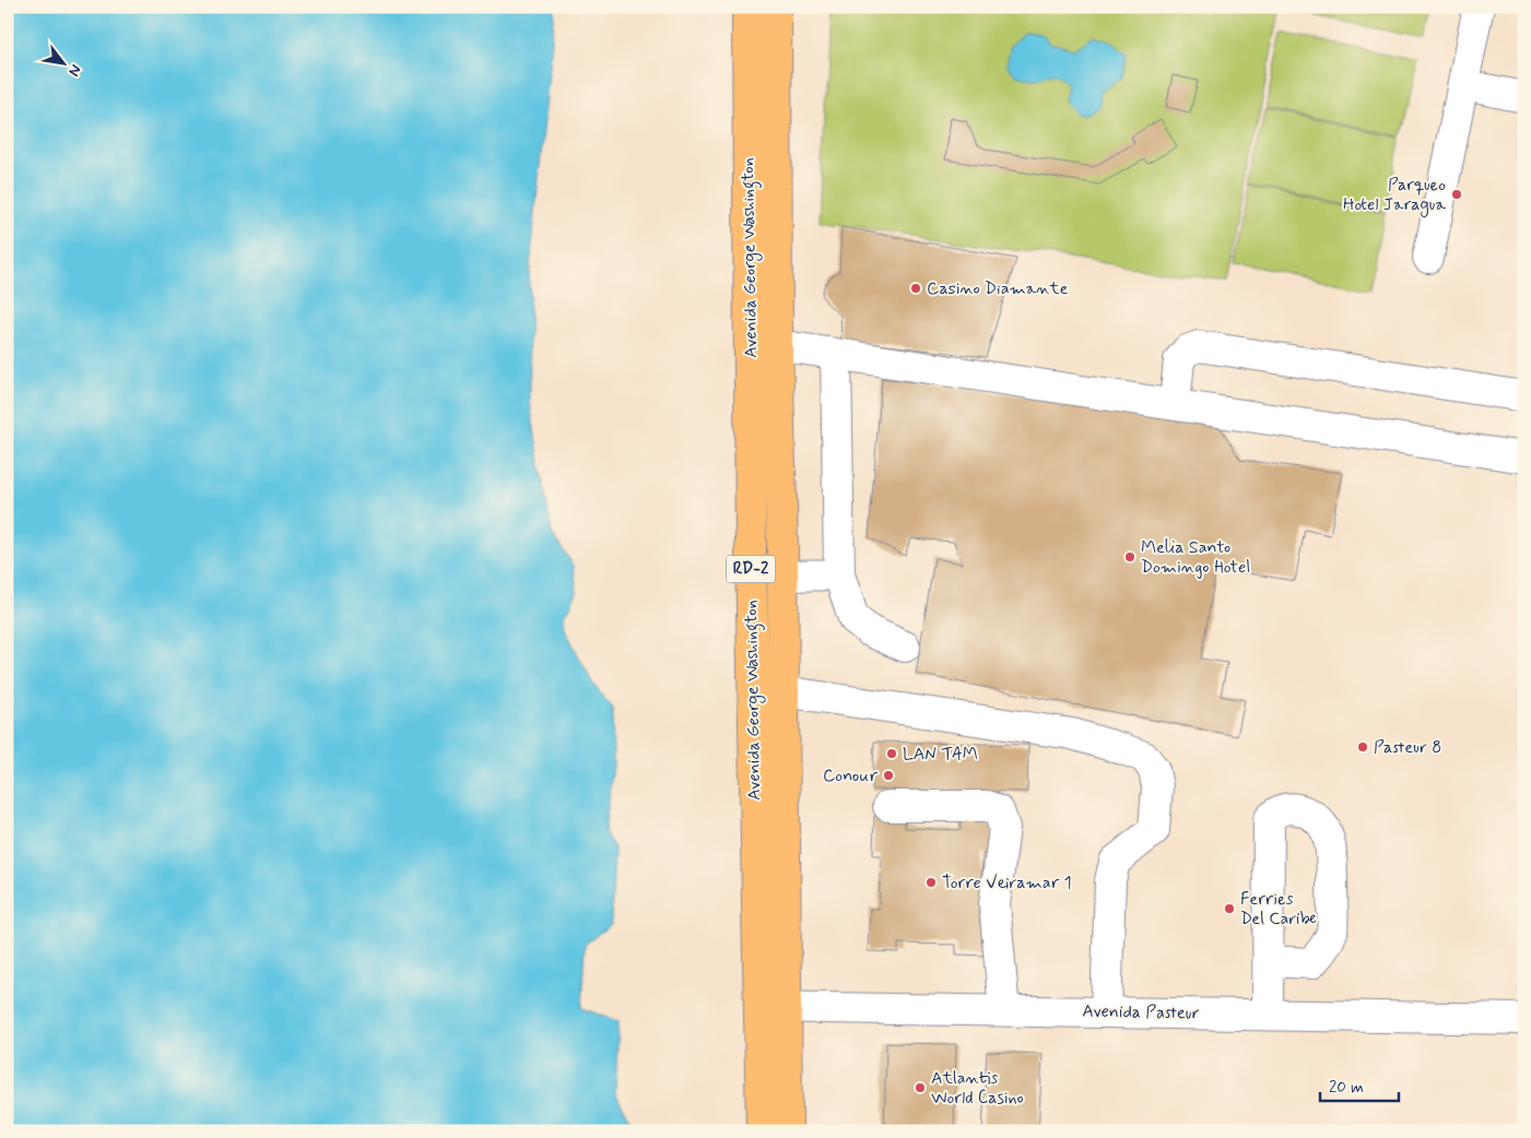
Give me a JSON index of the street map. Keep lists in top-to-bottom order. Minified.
{"streets":{"highway":["Avenida George Washington","RD-2"],"street":["Avenida Pasteur"]},"crossings":[["Avenida George Washington","Avenida Pasteur"]],"places":["Parqueo Hotel Jaragua","Casino Diamante","Melia Santo Domingo Hotel","Pasteur 8","LAN TAM","Conour","Torre Veiramar 1","Ferries Del Caribe","Atlantis World Casino"],"scale_bar":"20 m","north":"bottom right"}
